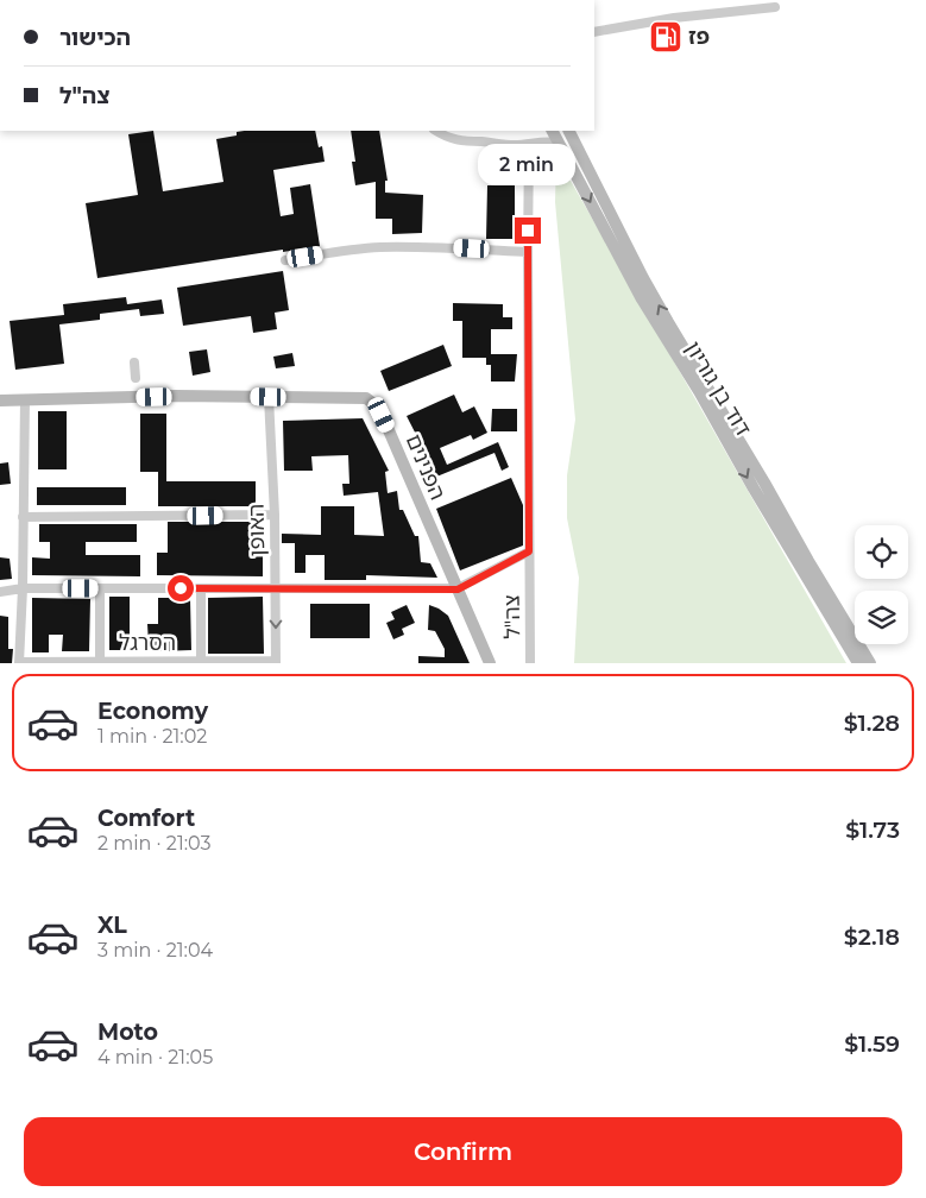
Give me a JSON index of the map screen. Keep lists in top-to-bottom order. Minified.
{"streets":{"main road":["דוד בן גוריון","הפנינים"],"street":["האופן","צה\"ל","הסרגל"]},"crossings":[["הפנינים","האופן"],["האופן","הסרגל"]],"places":{"fuel station":["פז"]},"page":{"banner":["הכישור","צה\"ל"],"bubble":"2 min","list":[{"name":"Economy","note":"1 min · 21:02","value":"$1.28"},{"name":"Comfort","note":"2 min · 21:03","value":"$1.73"},{"name":"XL","note":"3 min · 21:04","value":"$2.18"},{"name":"Moto","note":"4 min · 21:05","value":"$1.59"}],"buttons":"Confirm"}}
